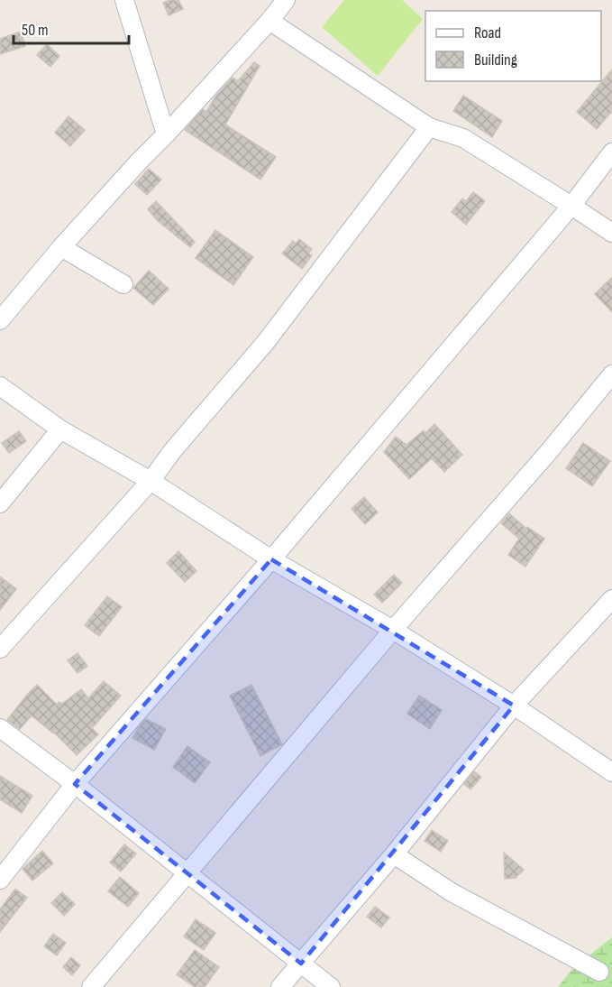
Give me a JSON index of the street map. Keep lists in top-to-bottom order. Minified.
{"legend":["Road","Building"],"scale_bar":"50 m"}
